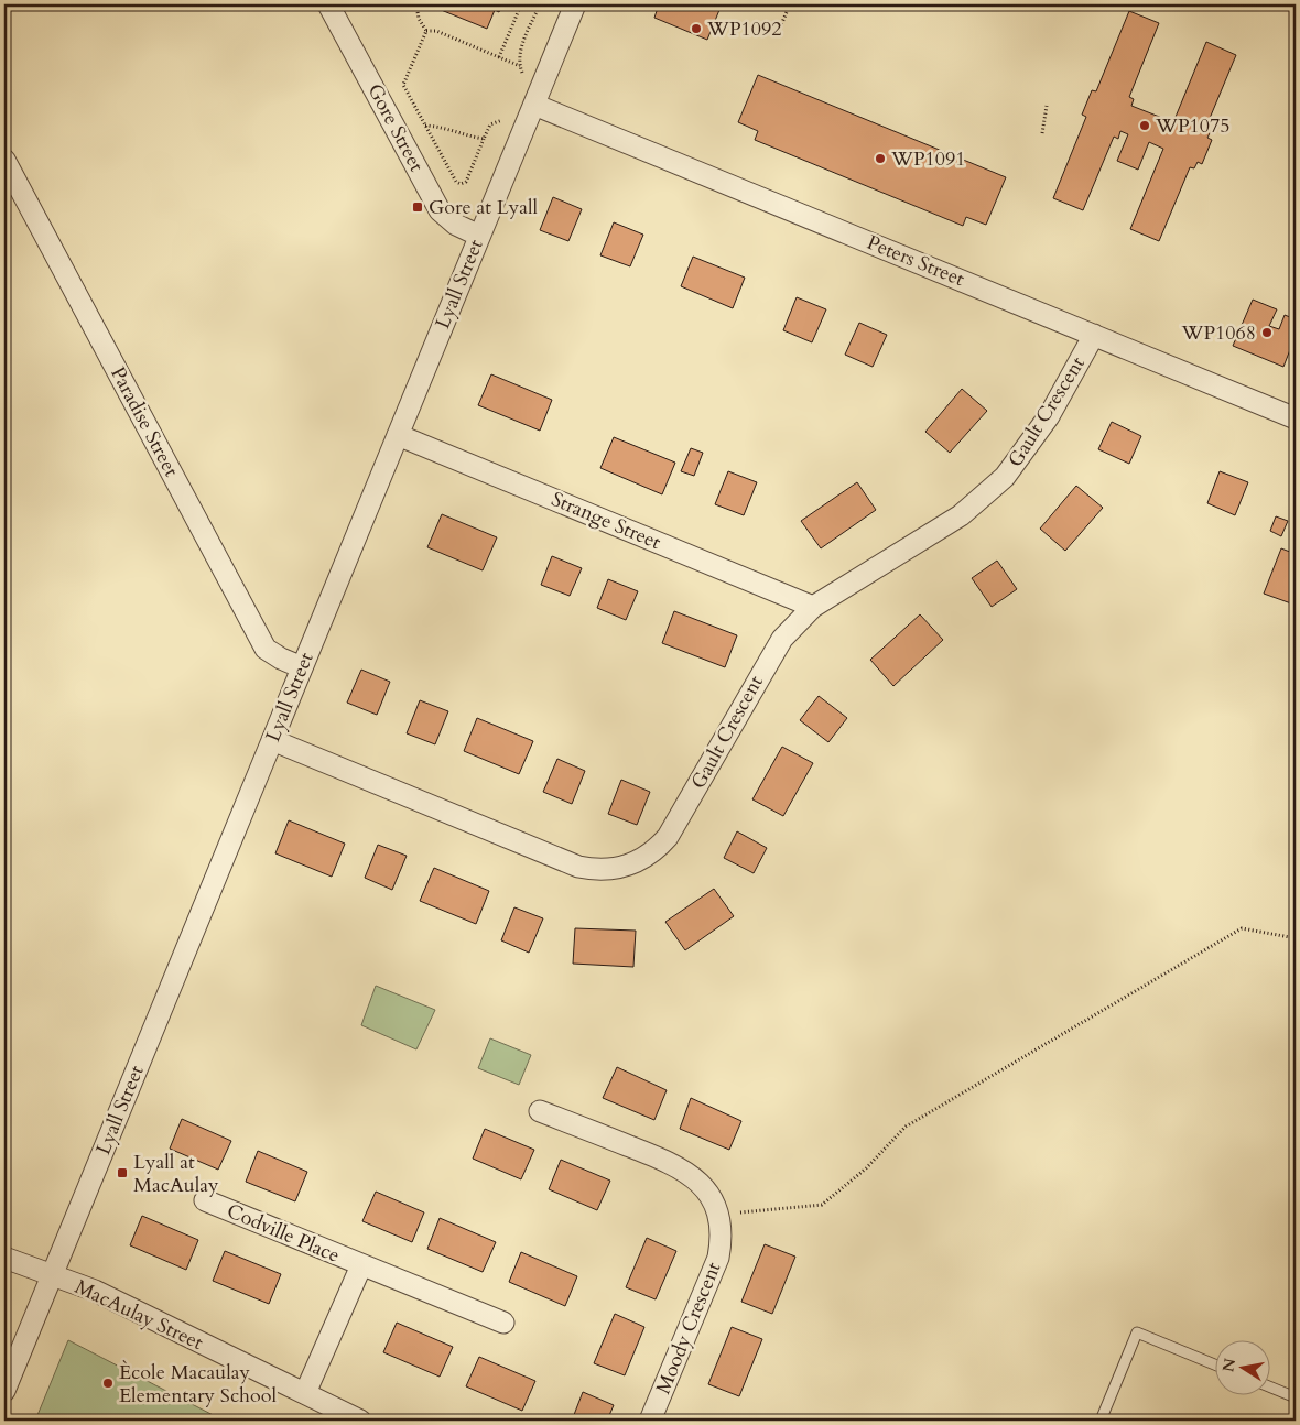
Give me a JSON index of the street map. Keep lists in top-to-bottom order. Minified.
{"streets":{"street":["Gore Street","Peters Street","Lyall Street","Gault Crescent","Paradise Street","Strange Street","Codville Place","MacAulay Street","Moody Crescent"]},"crossings":[["Gore Street","Lyall Street"],["Peters Street","Lyall Street"],["Peters Street","Gault Crescent"],["Lyall Street","Gault Crescent"],["Lyall Street","Paradise Street"],["Lyall Street","Strange Street"],["Lyall Street","MacAulay Street"],["Gault Crescent","Strange Street"],["Codville Place","MacAulay Street"]],"places":{"other":["WP1092","WP1075","WP1091","WP1068","Ècole Macaulay Elementary School"],"transit":["Gore at Lyall","Lyall at MacAulay"]},"north":"left"}
